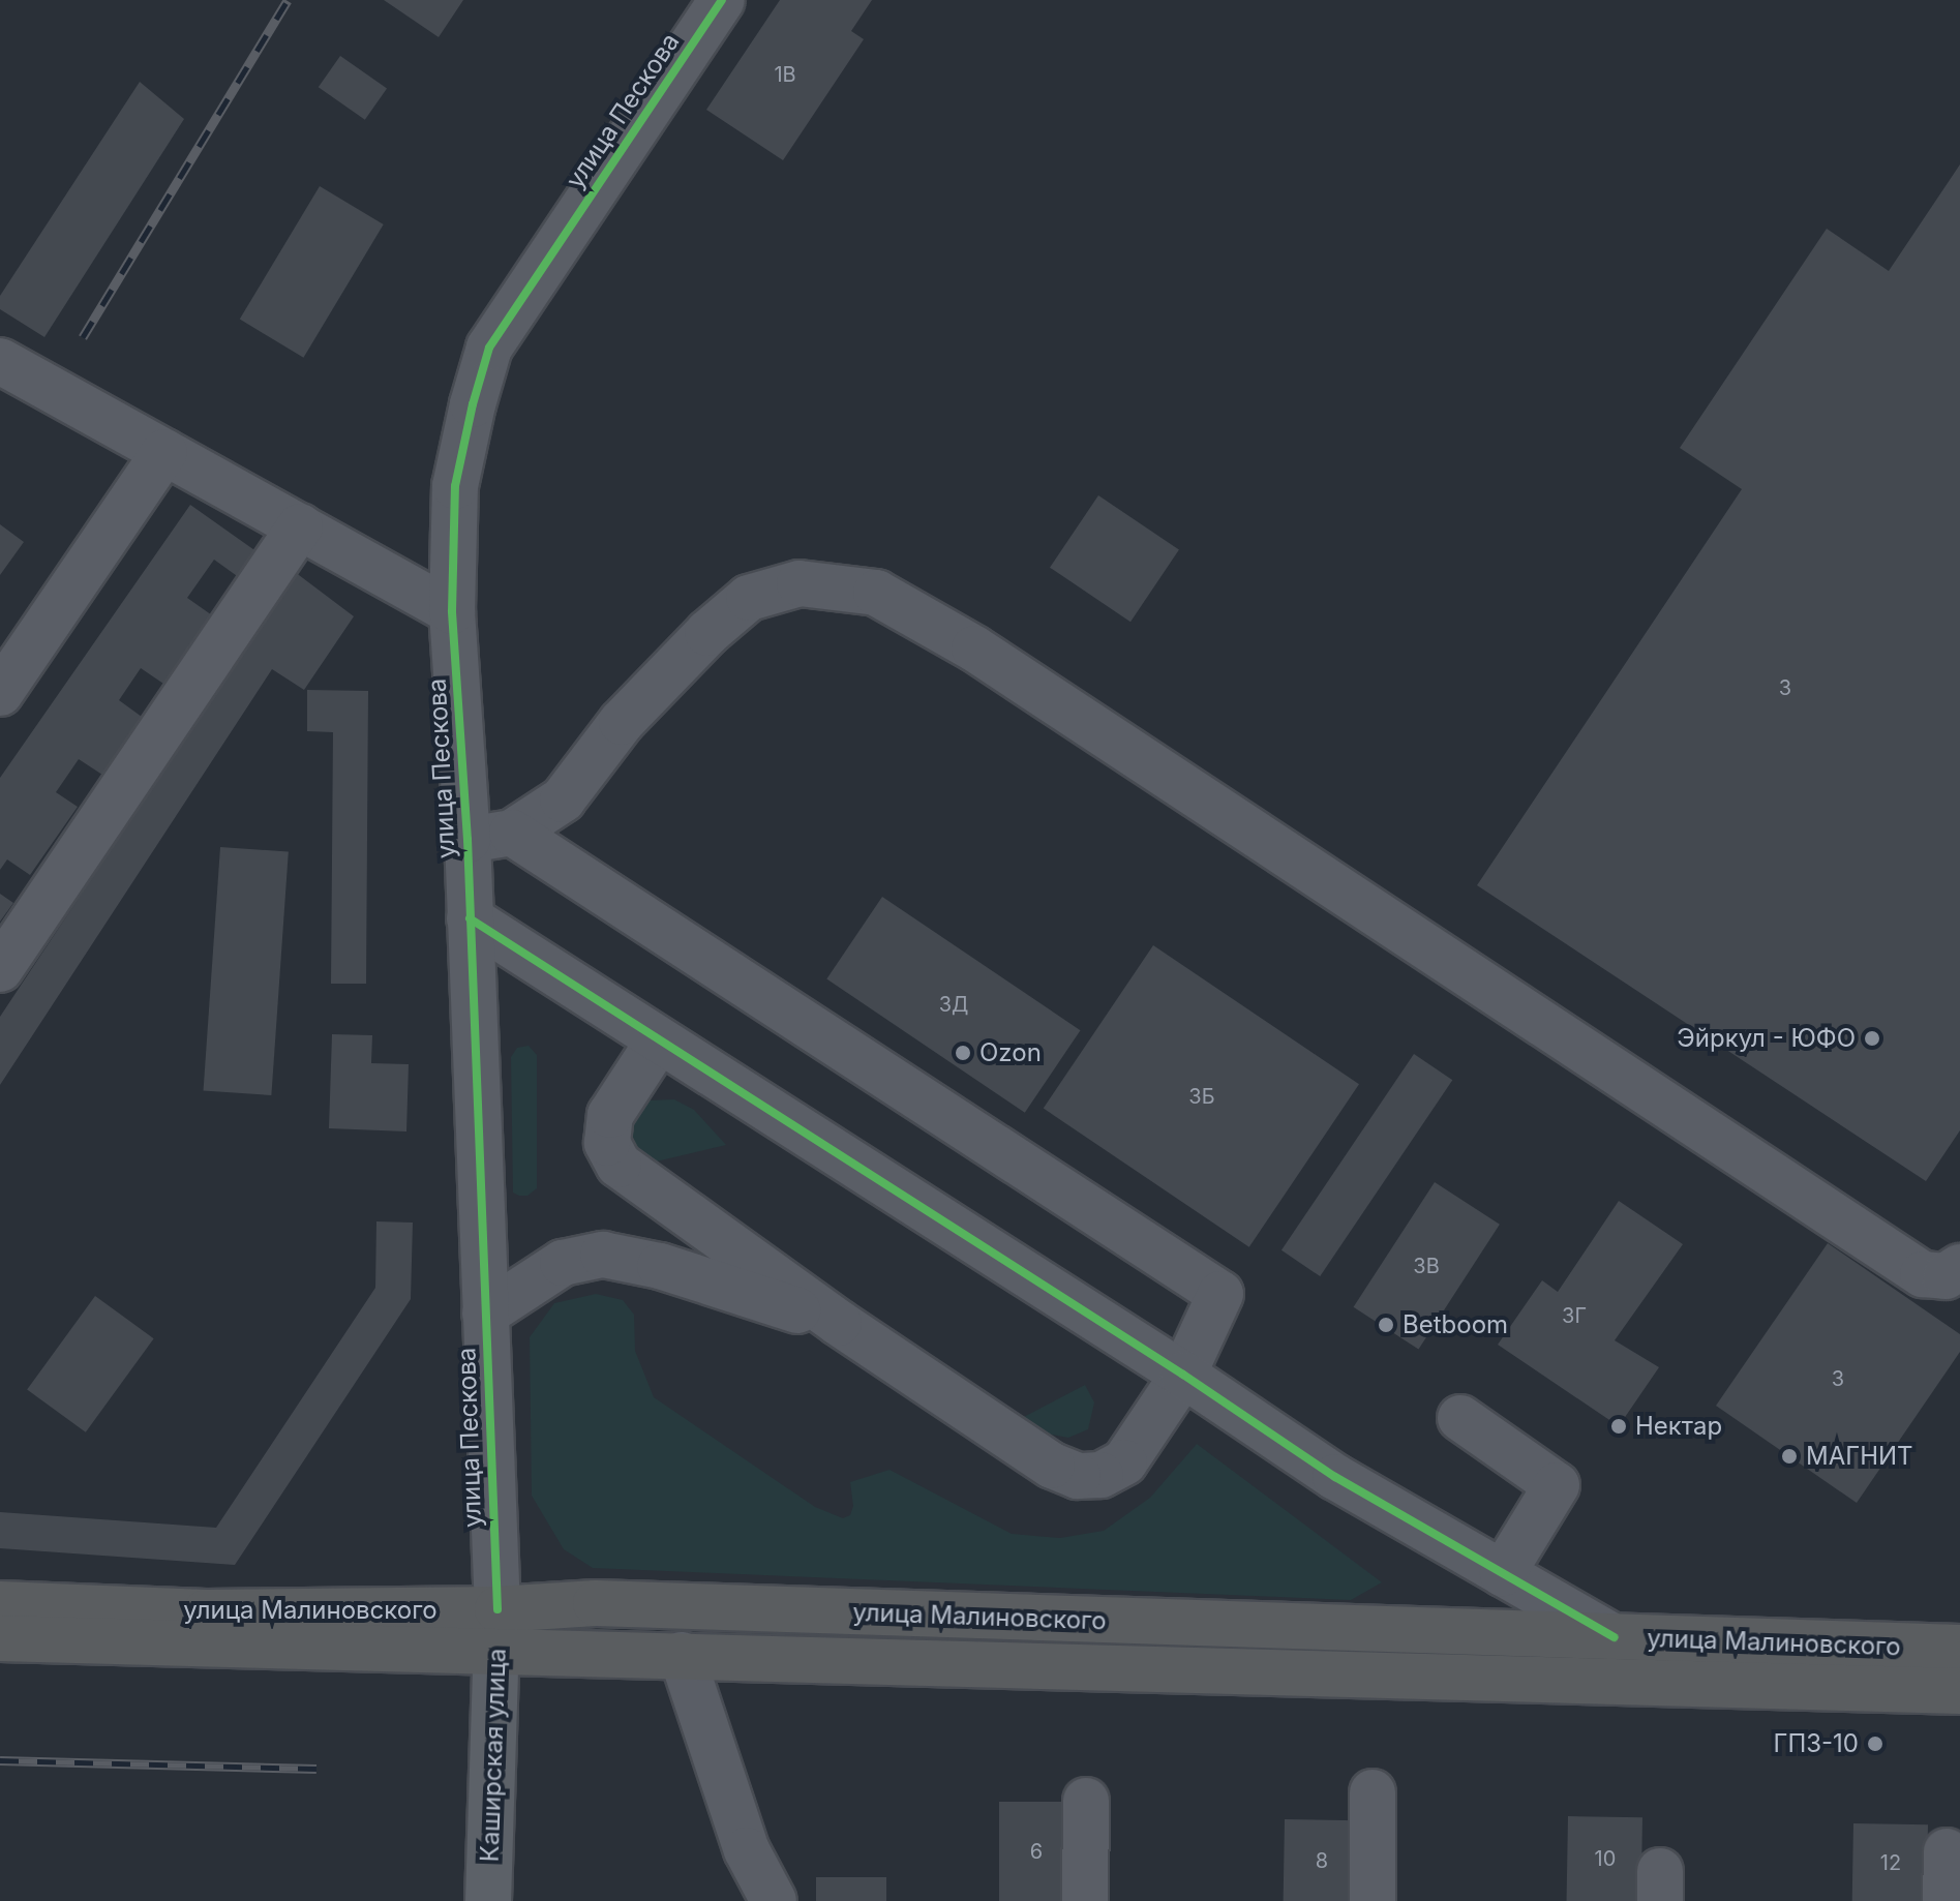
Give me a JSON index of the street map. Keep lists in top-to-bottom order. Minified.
{"streets":{"highway":["улица Малиновского"],"main road":["Каширская улица"],"street":["улица Пескова"]},"crossings":[["улица Пескова","улица Малиновского"],["улица Пескова","Каширская улица"],["улица Малиновского","Каширская улица"]],"places":["Эйркул - ЮФО","Ozon","Betboom","Нектар","МАГНИТ","ГПЗ-10"],"house_numbers":["1В","3","3Д","3Б","3В","3Г","3","6","10","8","12"]}
